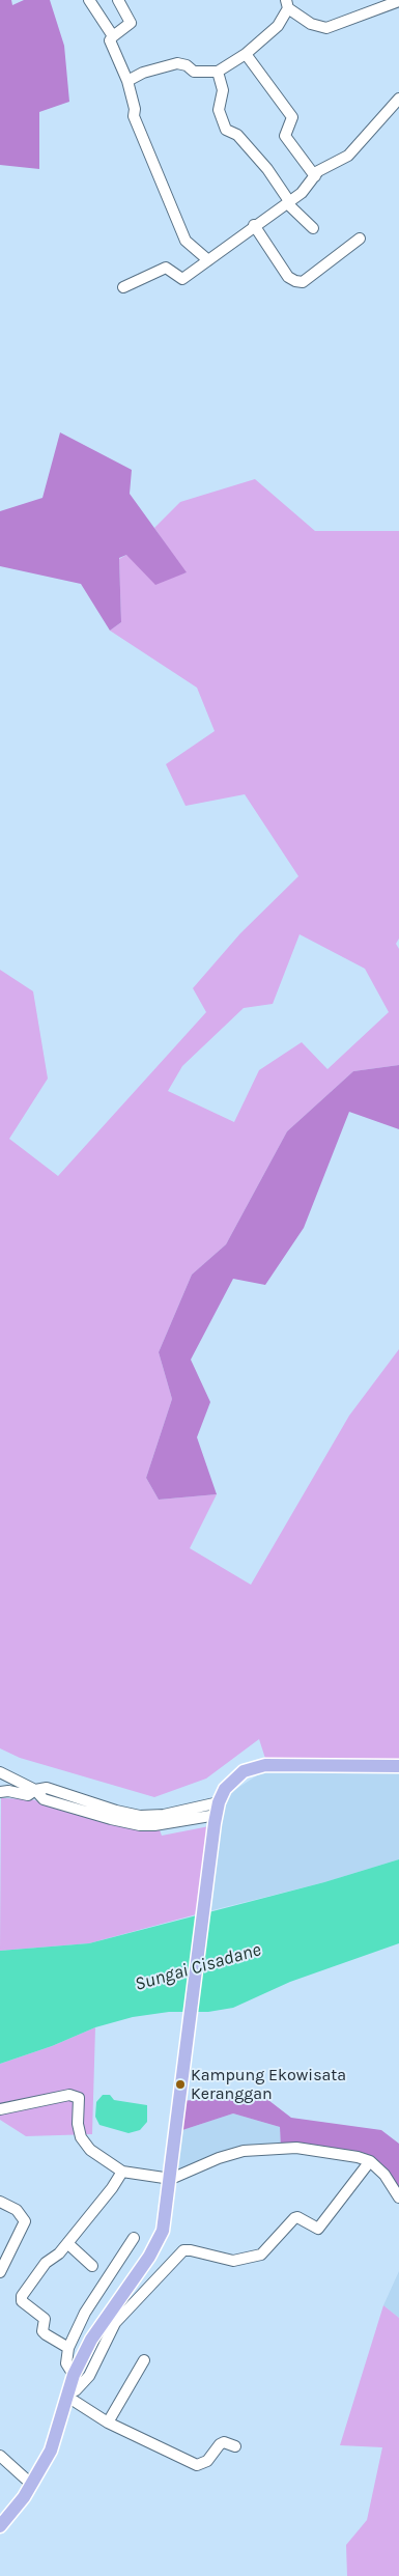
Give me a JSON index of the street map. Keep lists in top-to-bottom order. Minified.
{"water":["Sungai Cisadane"],"places":["Kampung Ekowisata Keranggan"]}
